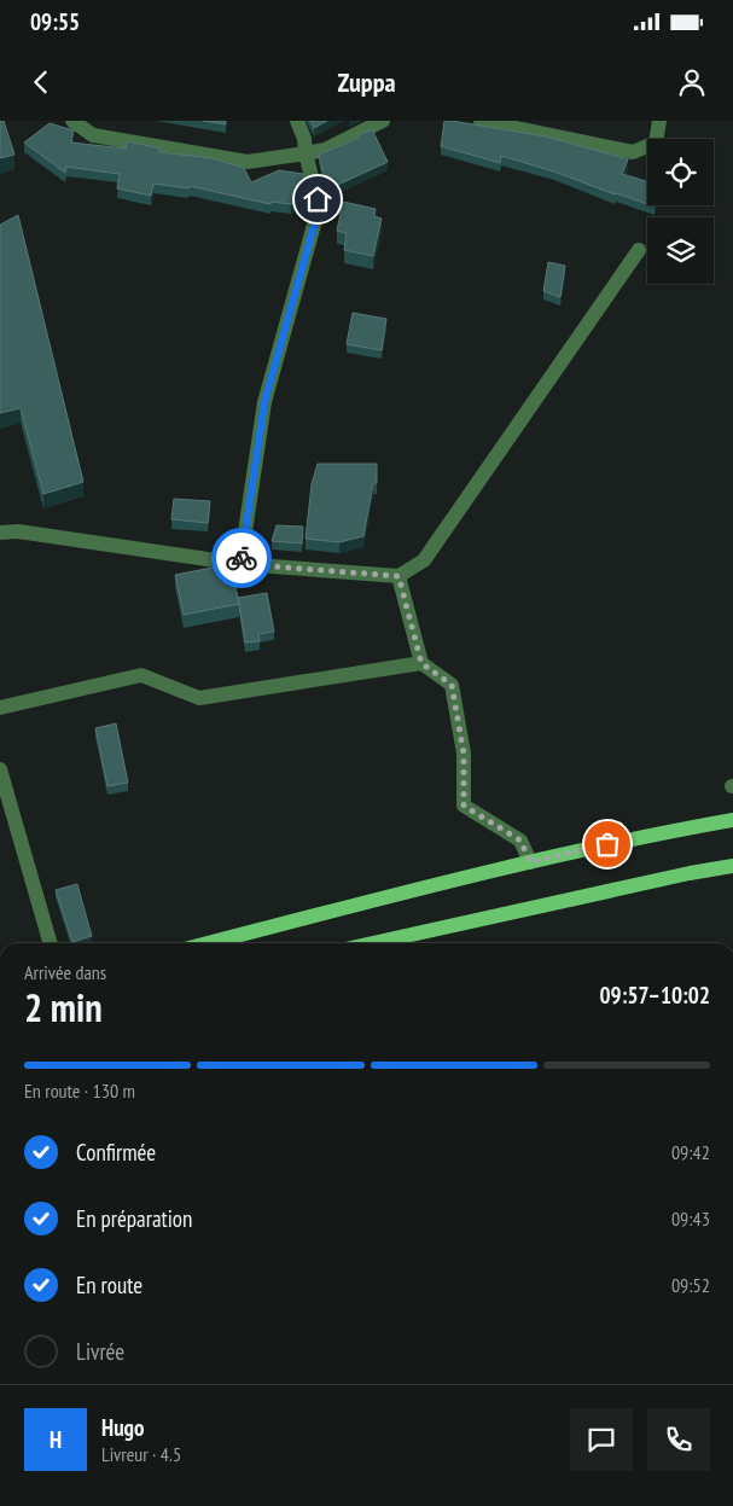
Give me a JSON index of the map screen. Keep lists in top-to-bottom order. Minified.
{"page":{"status":"09:55","header":"Zuppa","heading":["2 min","Arrivée dans","09:57–10:02"],"panel":["Hugo","Livreur · 4.5"],"bar":"En route · 130 m","list":[["Confirmée","09:42"],["En préparation","09:43"],["En route","09:52"],"Livrée"],"round":"H"}}
